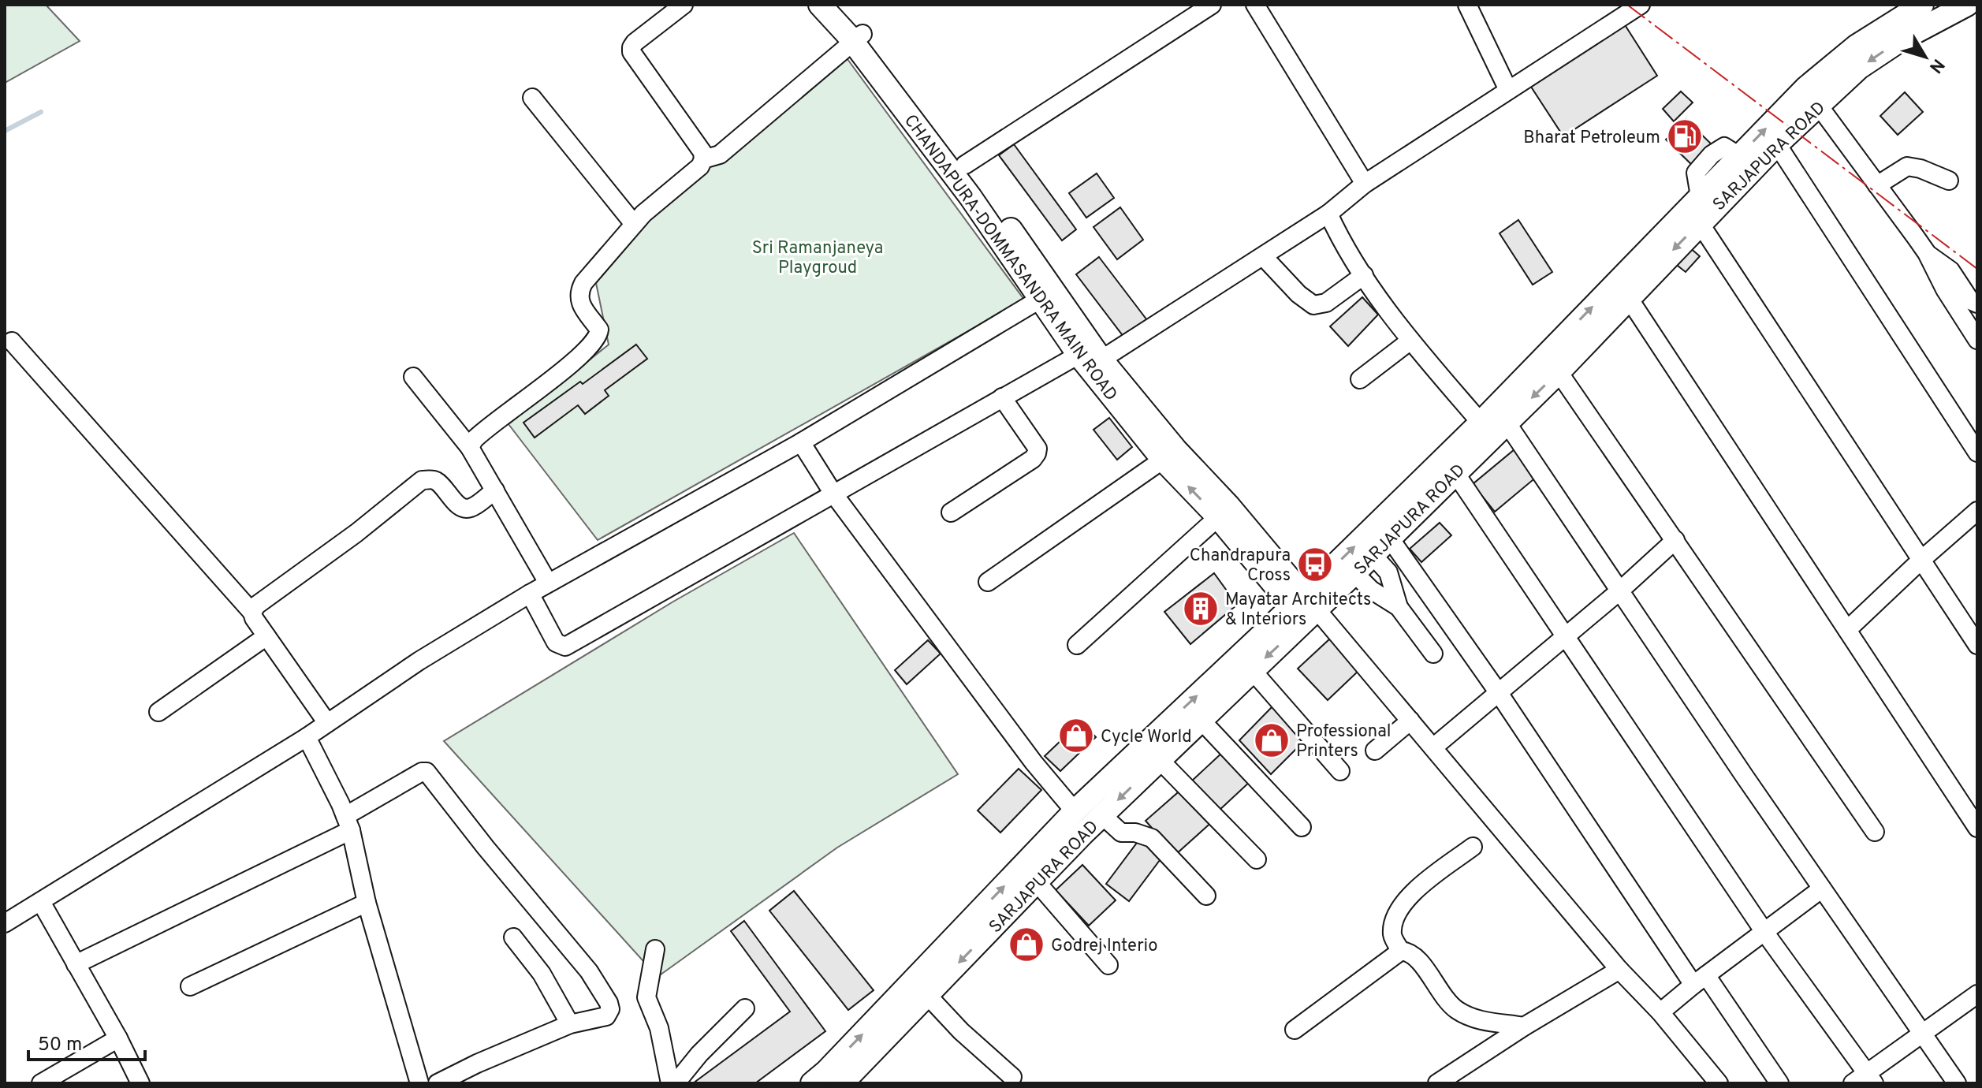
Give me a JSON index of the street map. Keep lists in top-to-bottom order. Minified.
{"streets":{"main road":["SARJAPURA ROAD","CHANDAPURA-DOMMASANDRA MAIN ROAD"]},"crossings":[["SARJAPURA ROAD","CHANDAPURA-DOMMASANDRA MAIN ROAD"]],"parks":["Sri Ramanjaneya Playgroud"],"places":{"fuel station":["Bharat Petroleum"],"bus stop":["Chandrapura Cross"],"building":["Mayatar Architects & Interiors"],"shop":["Cycle World","Professional Printers","Godrej Interio"]},"scale_bar":"50 m","north":"bottom right"}
